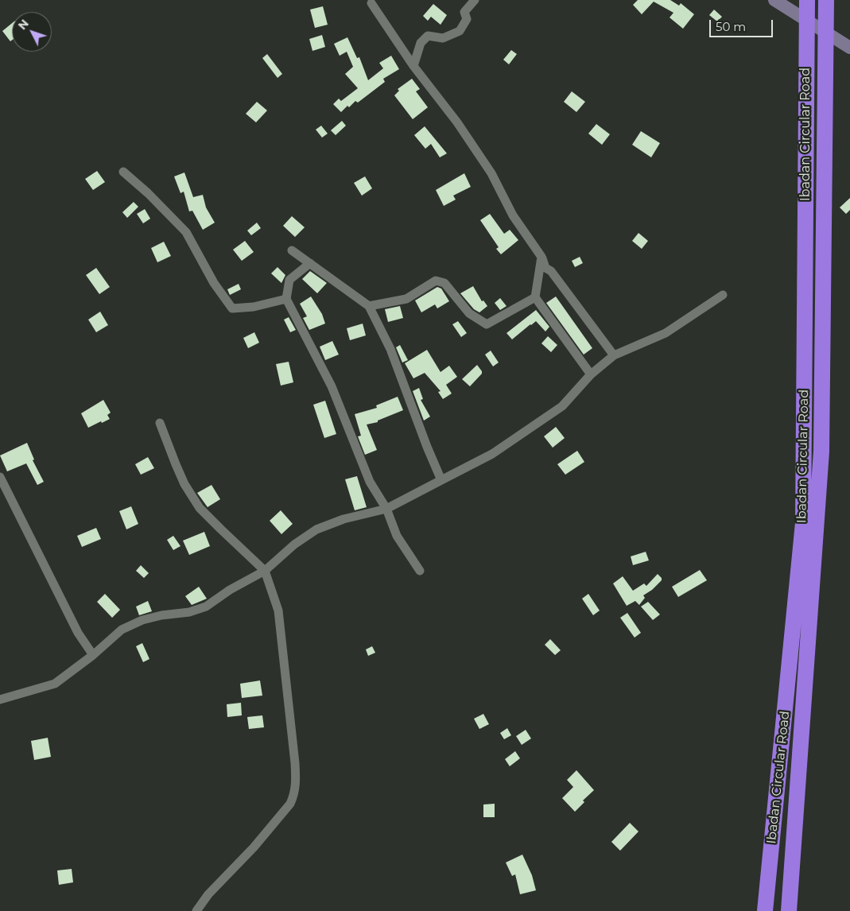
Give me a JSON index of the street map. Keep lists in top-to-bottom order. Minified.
{"streets":{"highway":["Ibadan Circular Road"]},"scale_bar":"50 m","north":"top left"}
